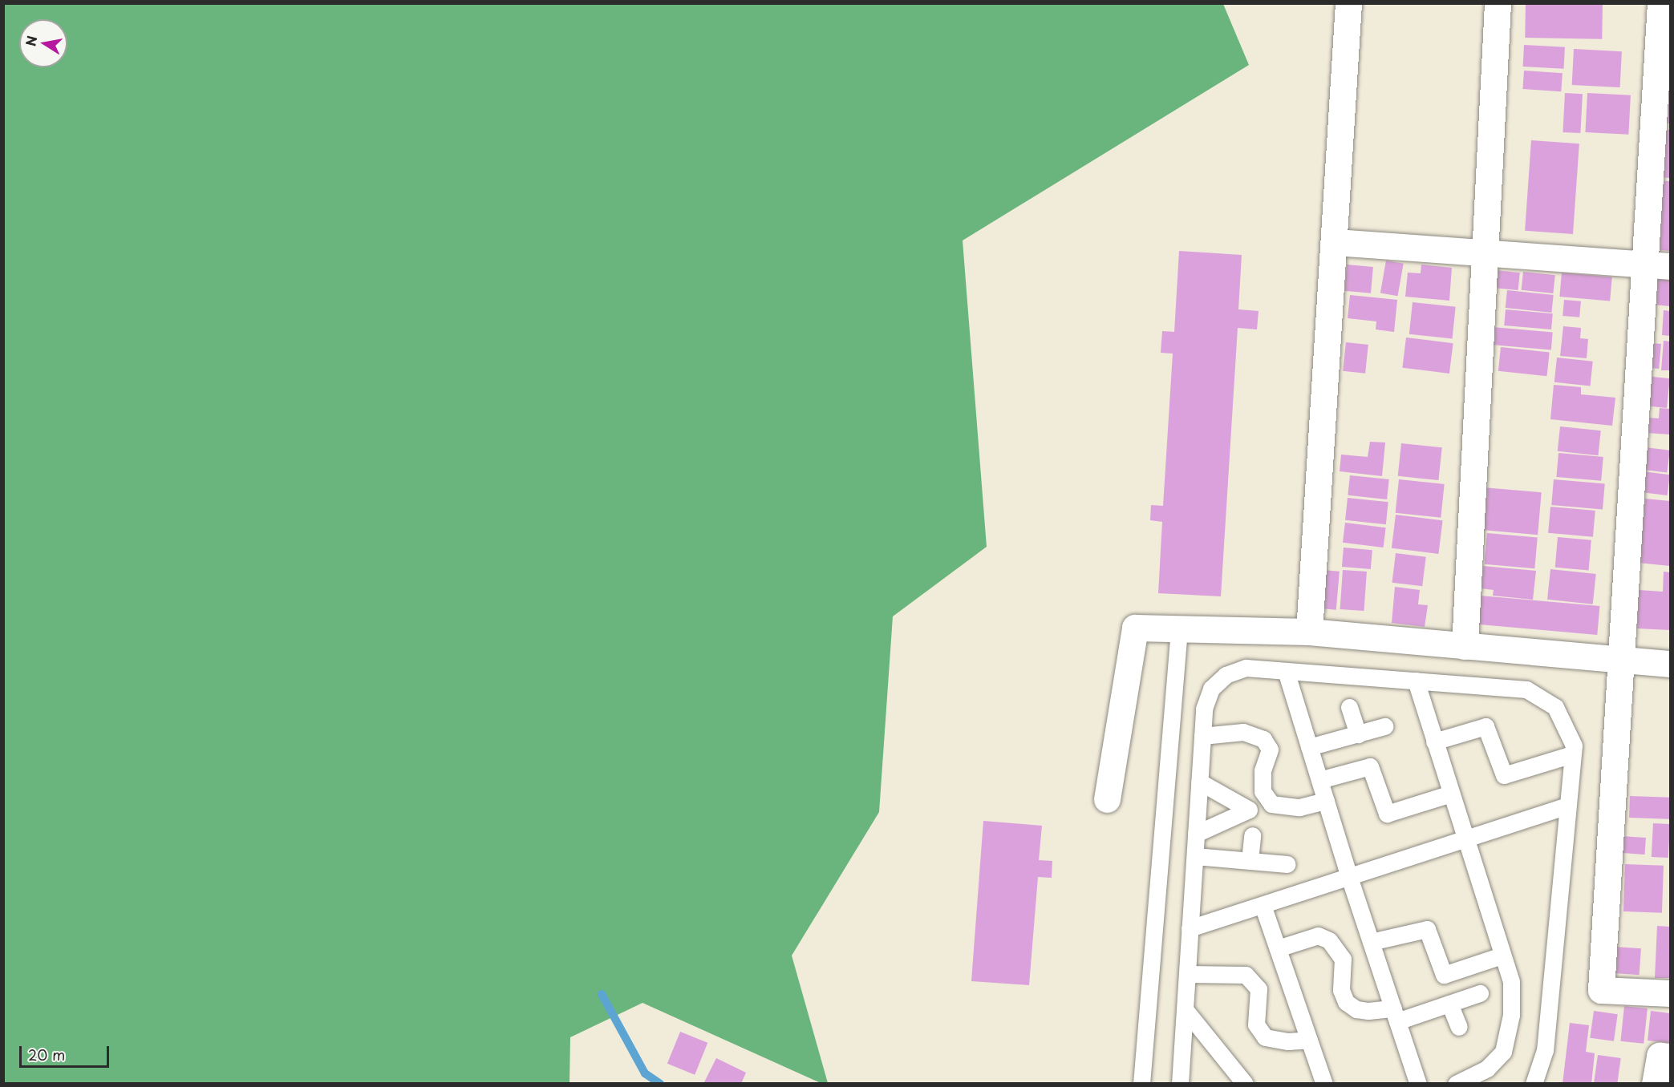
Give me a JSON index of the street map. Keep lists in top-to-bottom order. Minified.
{"scale_bar":"20 m","north":"left"}
